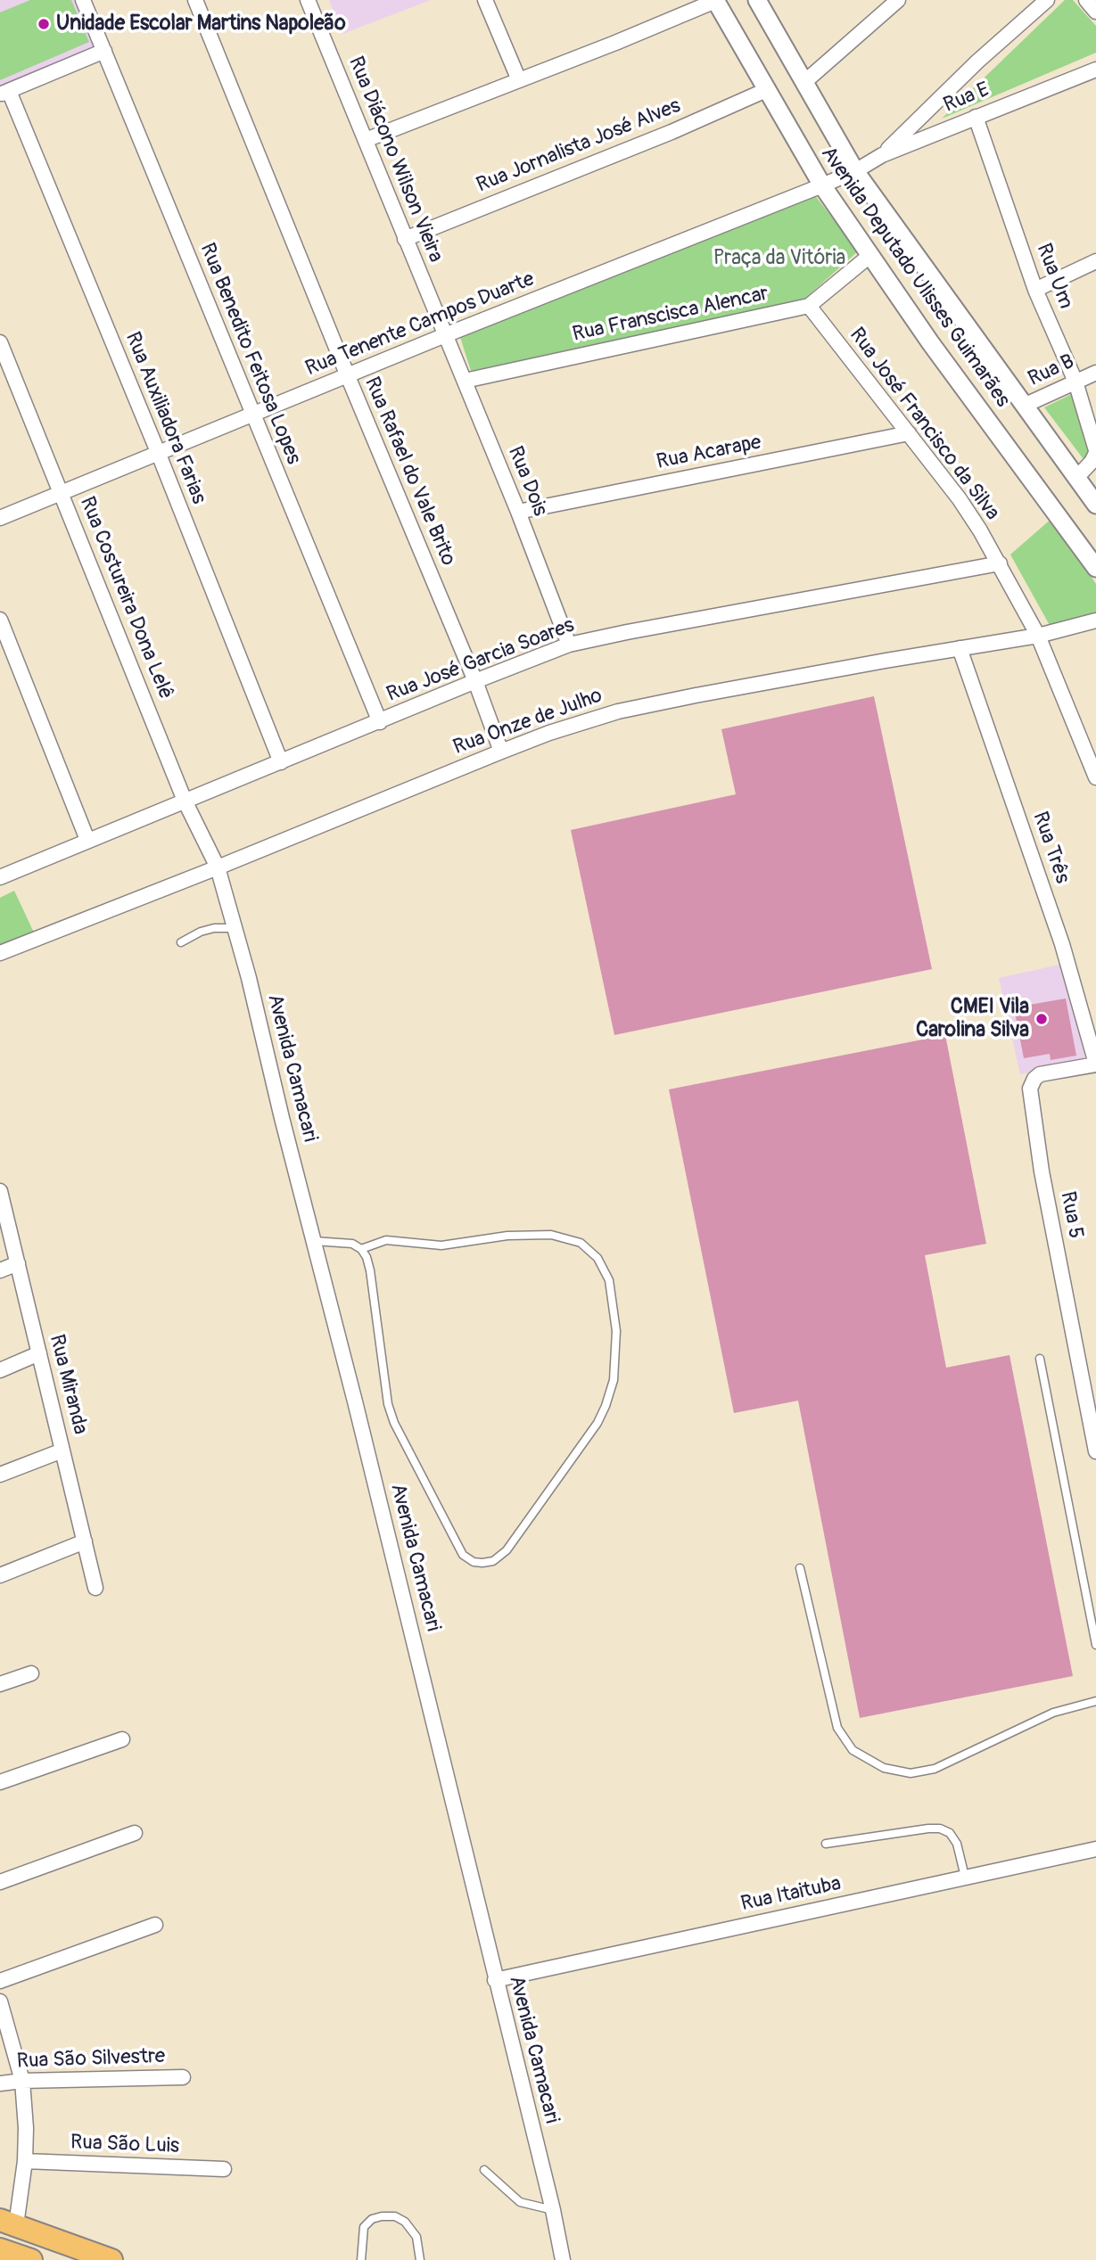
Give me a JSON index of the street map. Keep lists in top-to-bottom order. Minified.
{"streets":{"street":["Rua E","Rua Jornalista José Alves","Rua Diácono Wilson Vieira","Rua Um","Avenida Deputado Ulisses Guimarães","Rua Franscisca Alencar","Rua Tenente Campos Duarte","Rua Benedito Feitosa Lopes","Rua B","Rua Auxiliadora Farias","Rua José Francisco da Silva","Rua Acarape","Rua Rafael do Vale Brito","Rua Dois","Rua Costureira Dona Lelê","Rua José Garcia Soares","Rua Onze de Julho","Rua Três","Avenida Camacari","Rua 5","Rua Miranda","Rua Itaituba","Rua São Silvestre","Rua São Luis"]},"crossings":[["Rua E","Rua Um"],["Rua E","Avenida Deputado Ulisses Guimarães"],["Rua E","Rua Tenente Campos Duarte"],["Rua Jornalista José Alves","Rua Diácono Wilson Vieira"],["Rua Jornalista José Alves","Avenida Deputado Ulisses Guimarães"],["Rua Diácono Wilson Vieira","Rua Tenente Campos Duarte"],["Rua Diácono Wilson Vieira","Rua Dois"],["Rua Um","Avenida Deputado Ulisses Guimarães"],["Rua Um","Rua B"],["Avenida Deputado Ulisses Guimarães","Rua Franscisca Alencar"],["Avenida Deputado Ulisses Guimarães","Rua Tenente Campos Duarte"],["Avenida Deputado Ulisses Guimarães","Rua B"],["Rua Franscisca Alencar","Rua José Francisco da Silva"],["Rua Franscisca Alencar","Rua Dois"],["Rua Tenente Campos Duarte","Rua Benedito Feitosa Lopes"],["Rua Tenente Campos Duarte","Rua Auxiliadora Farias"],["Rua Tenente Campos Duarte","Rua Rafael do Vale Brito"],["Rua Tenente Campos Duarte","Rua Dois"],["Rua Tenente Campos Duarte","Rua Costureira Dona Lelê"],["Rua Benedito Feitosa Lopes","Rua José Garcia Soares"],["Rua Auxiliadora Farias","Rua José Garcia Soares"],["Rua José Francisco da Silva","Rua Acarape"],["Rua José Francisco da Silva","Rua José Garcia Soares"],["Rua José Francisco da Silva","Rua Onze de Julho"],["Rua Acarape","Rua Dois"],["Rua Rafael do Vale Brito","Rua José Garcia Soares"],["Rua Rafael do Vale Brito","Rua Onze de Julho"],["Rua Dois","Rua José Garcia Soares"],["Rua Costureira Dona Lelê","Rua José Garcia Soares"],["Rua Costureira Dona Lelê","Rua Onze de Julho"],["Rua Costureira Dona Lelê","Avenida Camacari"],["Rua Onze de Julho","Rua Três"],["Rua Onze de Julho","Avenida Camacari"],["Rua Três","Rua 5"],["Avenida Camacari","Rua Itaituba"]],"parks":["Praça da Vitória"],"places":["Unidade Escolar Martins Napoleão","CMEI Vila Carolina Silva"]}
